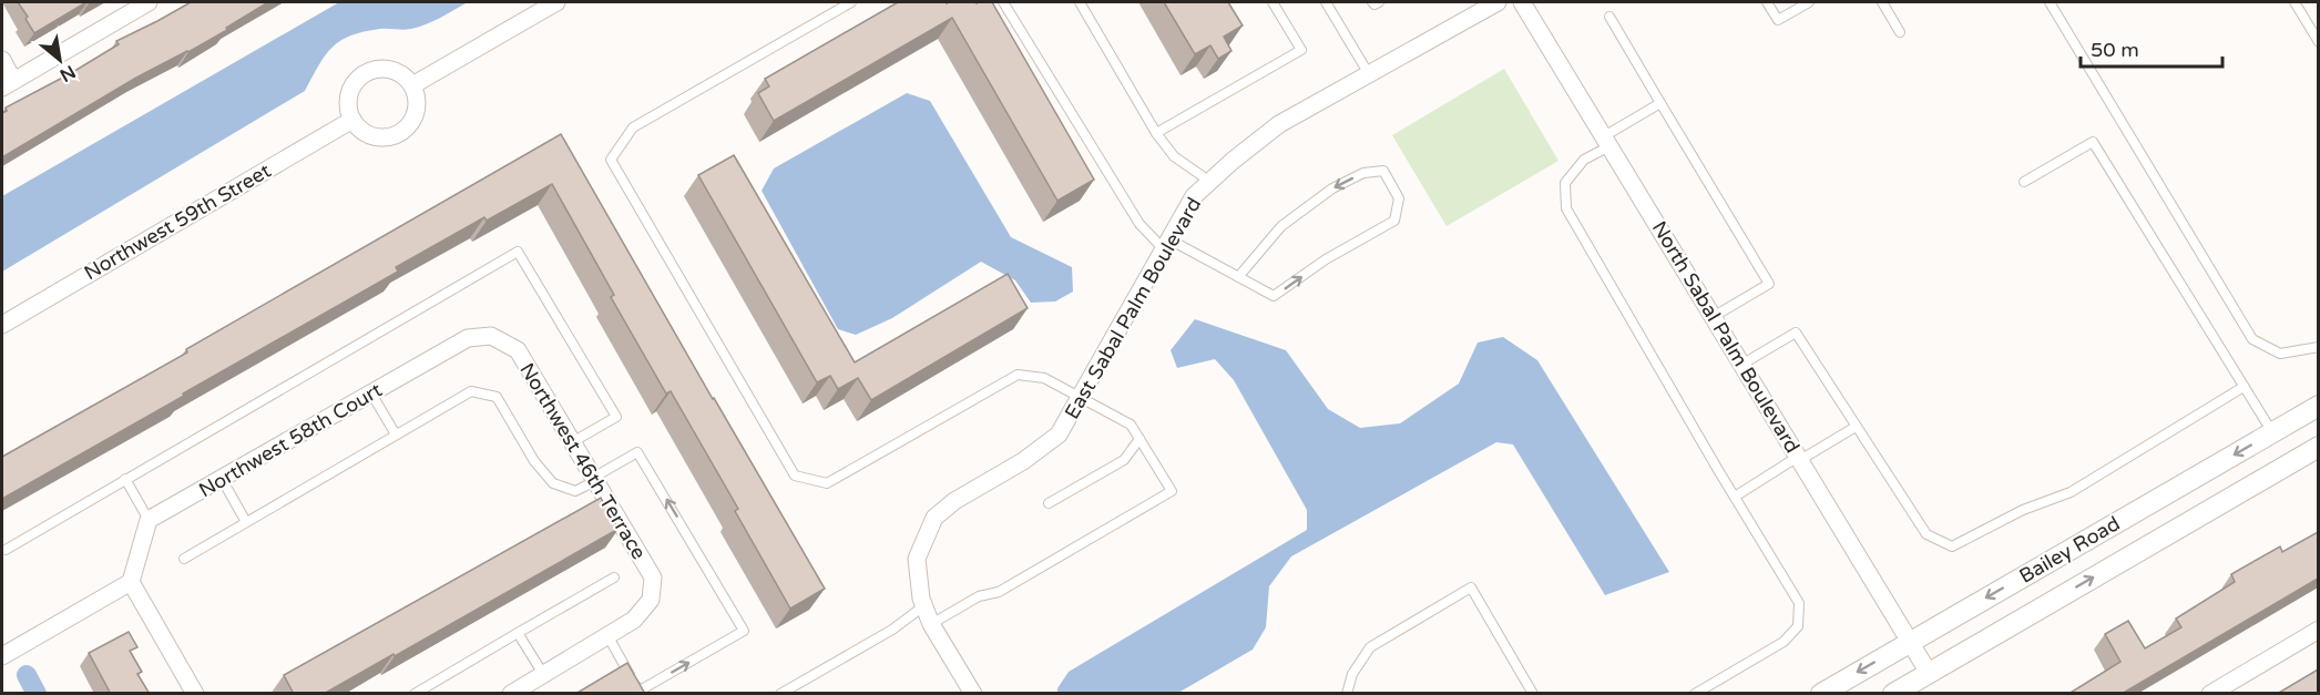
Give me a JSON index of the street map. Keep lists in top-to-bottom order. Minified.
{"streets":{"street":["Northwest 59th Street","East Sabal Palm Boulevard","North Sabal Palm Boulevard","Northwest 58th Court","Northwest 46th Terrace","Bailey Road"]},"crossings":[["North Sabal Palm Boulevard","Bailey Road"],["Northwest 58th Court","Northwest 46th Terrace"]],"scale_bar":"50 m","north":"bottom right"}
